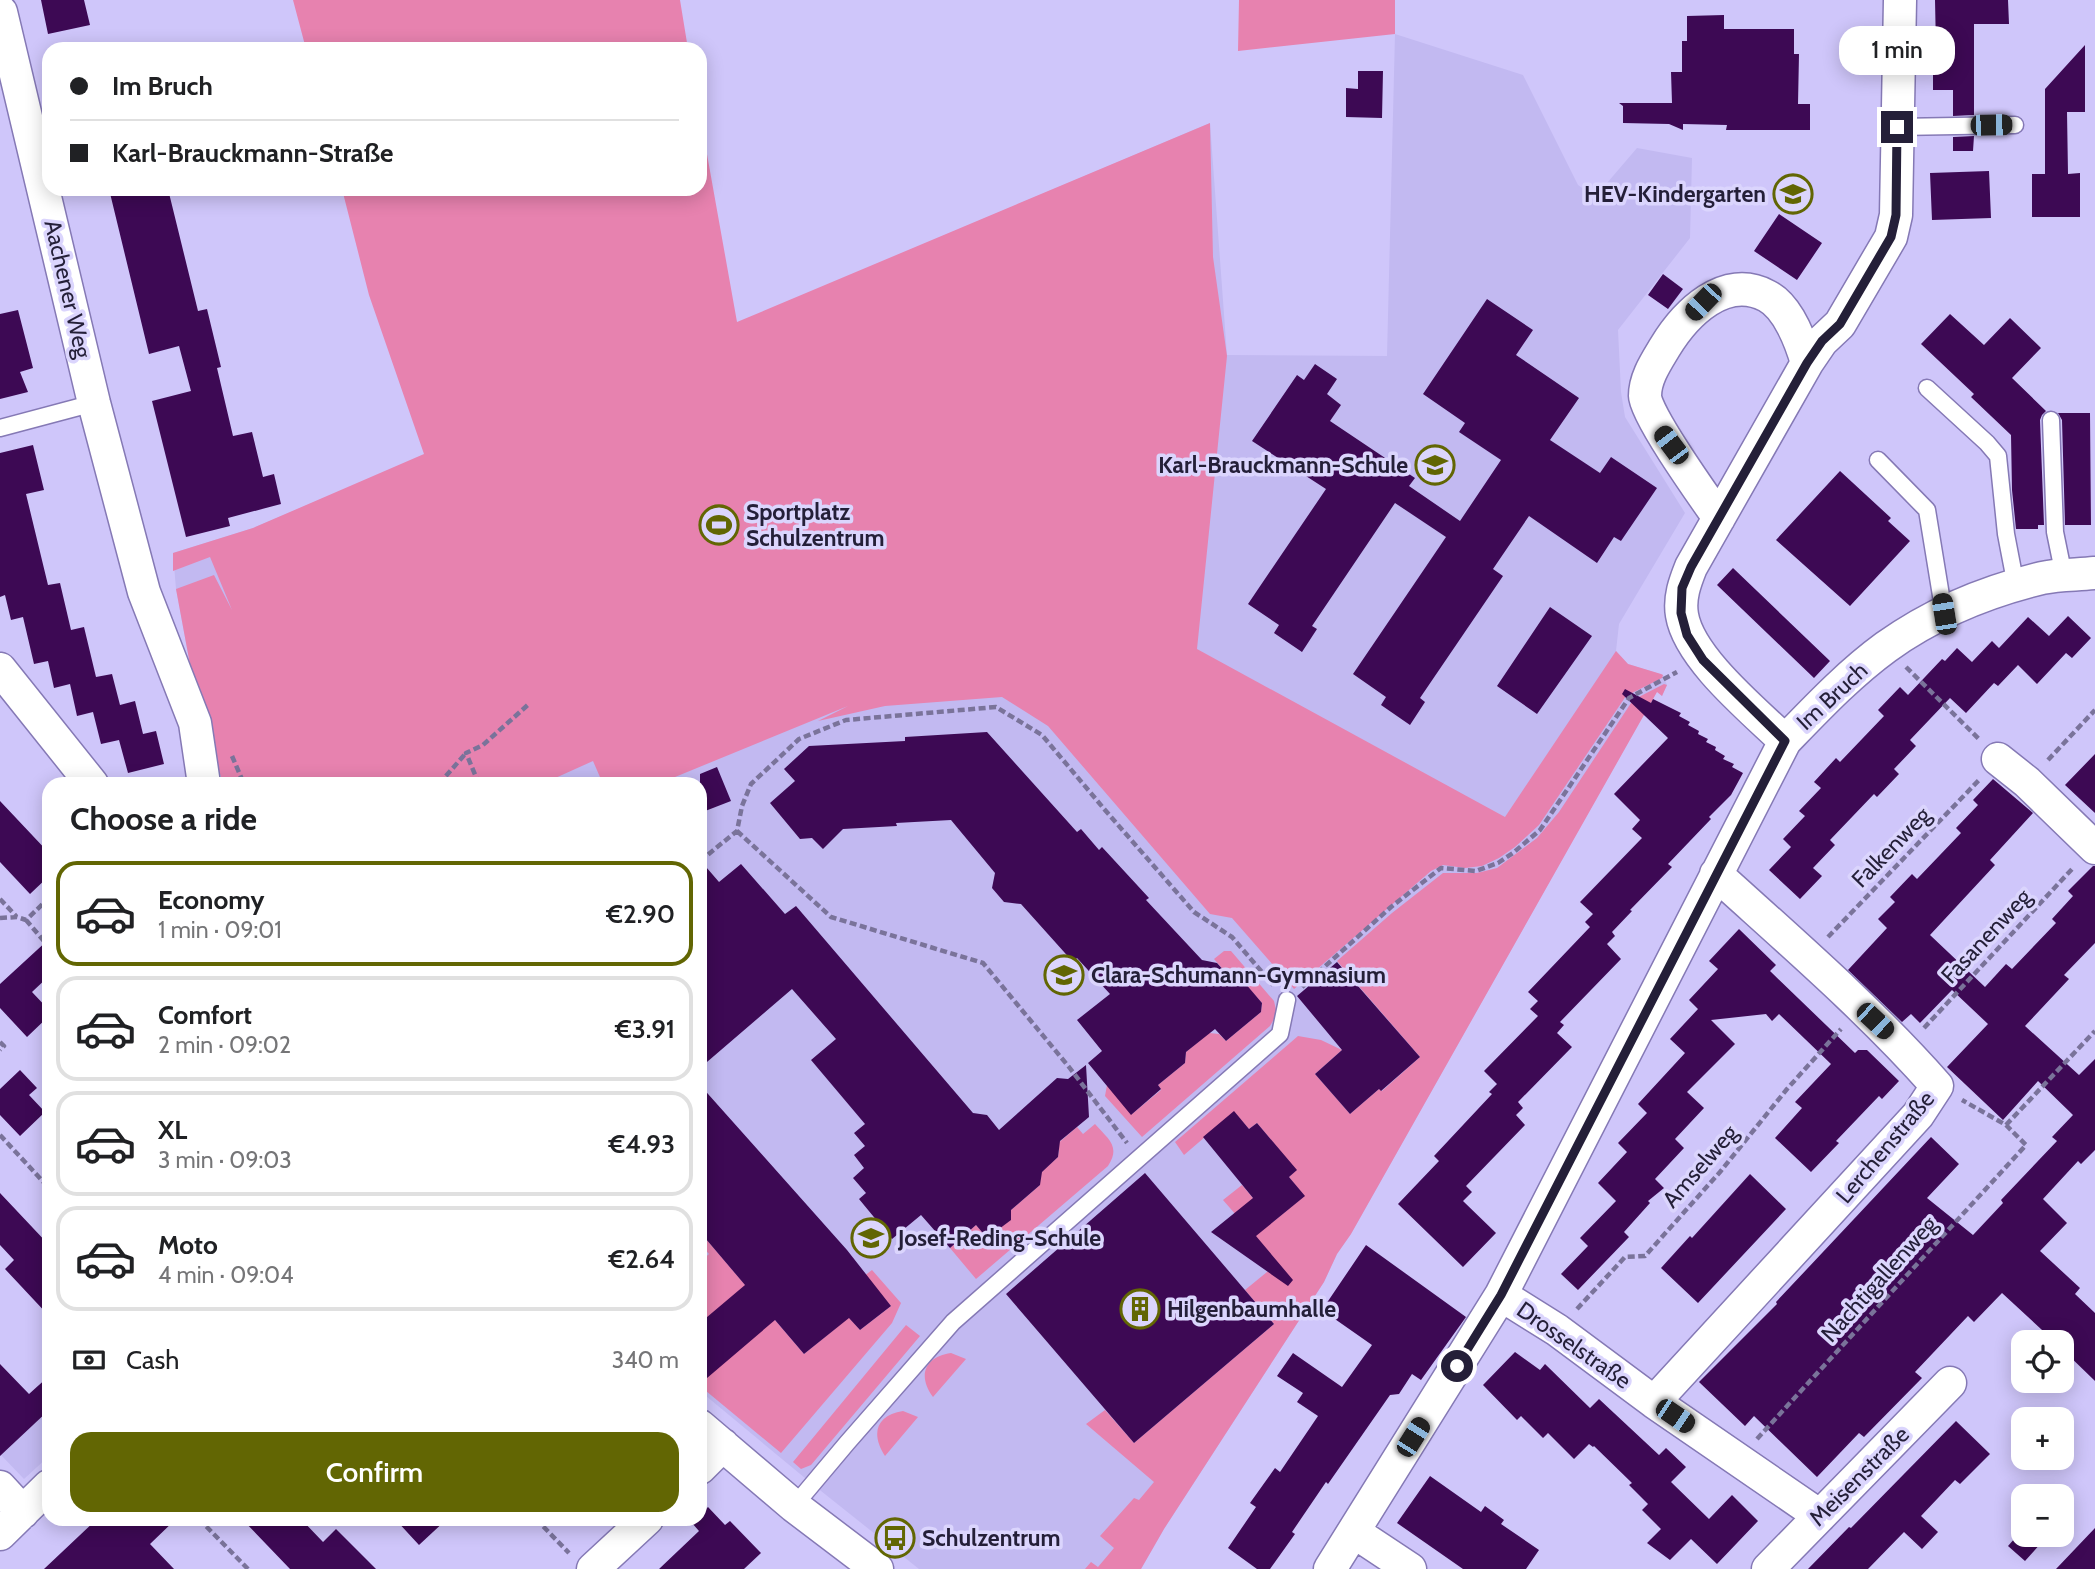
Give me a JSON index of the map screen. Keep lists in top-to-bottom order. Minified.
{"streets":{"street":["Aachener Weg","Im Bruch","Lerchenstraße","Drosselstraße","Meisenstraße"],"path":["Falkenweg","Fasanenweg","Amselweg","Nachtigallenweg"]},"crossings":[["Im Bruch","Lerchenstraße"],["Im Bruch","Drosselstraße"],["Falkenweg","Lerchenstraße"],["Fasanenweg","Lerchenstraße"],["Lerchenstraße","Amselweg"],["Lerchenstraße","Drosselstraße"],["Amselweg","Drosselstraße"],["Nachtigallenweg","Drosselstraße"],["Drosselstraße","Meisenstraße"]],"places":{"school or university":["HEV-Kindergarten","Karl-Brauckmann-Schule","Clara-Schumann-Gymnasium","Josef-Reding-Schule"],"sports":["Sportplatz Schulzentrum"],"building":["Hilgenbaumhalle"],"bus stop":["Schulzentrum"]},"page":{"bubble":"1 min","banner":["Im Bruch","Karl-Brauckmann-Straße"],"heading":"Choose a ride","list":[{"name":"Economy","note":"1 min · 09:01","value":"€2.90"},{"name":"Comfort","note":"2 min · 09:02","value":"€3.91"},{"name":"XL","note":"3 min · 09:03","value":"€4.93"},{"name":"Moto","note":"4 min · 09:04","value":"€2.64"}],"pay":["Cash","340 m"],"map_buttons":["+","−"],"buttons":"Confirm"}}
